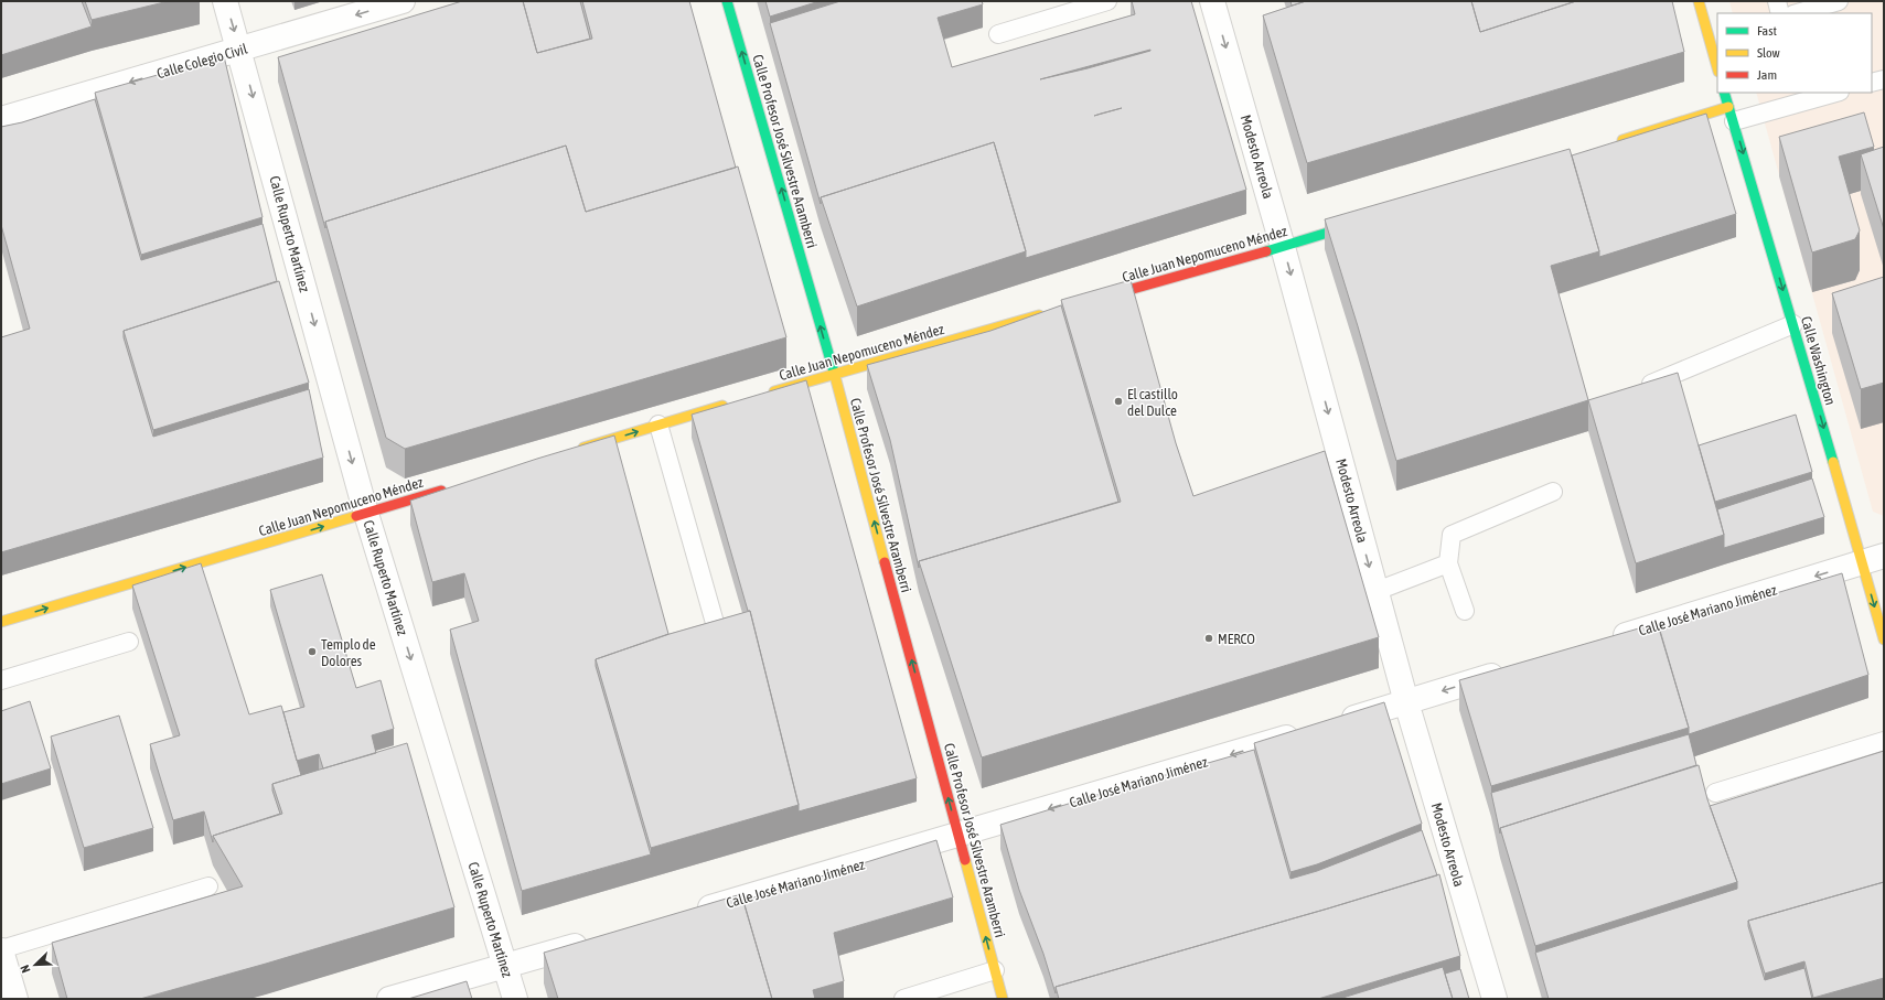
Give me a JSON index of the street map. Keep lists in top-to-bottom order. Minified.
{"streets":{"main road":["Calle Profesor José Silvestre Aramberri","Calle Juan Nepomuceno Méndez","Calle Washington"],"street":["Calle Colegio Civil","Modesto Arreola","Calle Ruperto Martínez","Calle José Mariano Jiménez"]},"crossings":[["Calle Colegio Civil","Calle Ruperto Martínez"],["Calle Profesor José Silvestre Aramberri","Calle Juan Nepomuceno Méndez"],["Calle Profesor José Silvestre Aramberri","Calle José Mariano Jiménez"],["Modesto Arreola","Calle Juan Nepomuceno Méndez"],["Calle Ruperto Martínez","Calle Juan Nepomuceno Méndez"],["Calle Washington","Calle José Mariano Jiménez"]],"one_way":["Calle Colegio Civil","Calle Profesor José Silvestre Aramberri","Modesto Arreola","Calle Ruperto Martínez","Calle Juan Nepomuceno Méndez","Calle Washington","Calle José Mariano Jiménez"],"places":["El castillo del Dulce","MERCO","Templo de Dolores"],"legend":["Fast","Slow","Jam"],"north":"bottom left"}
